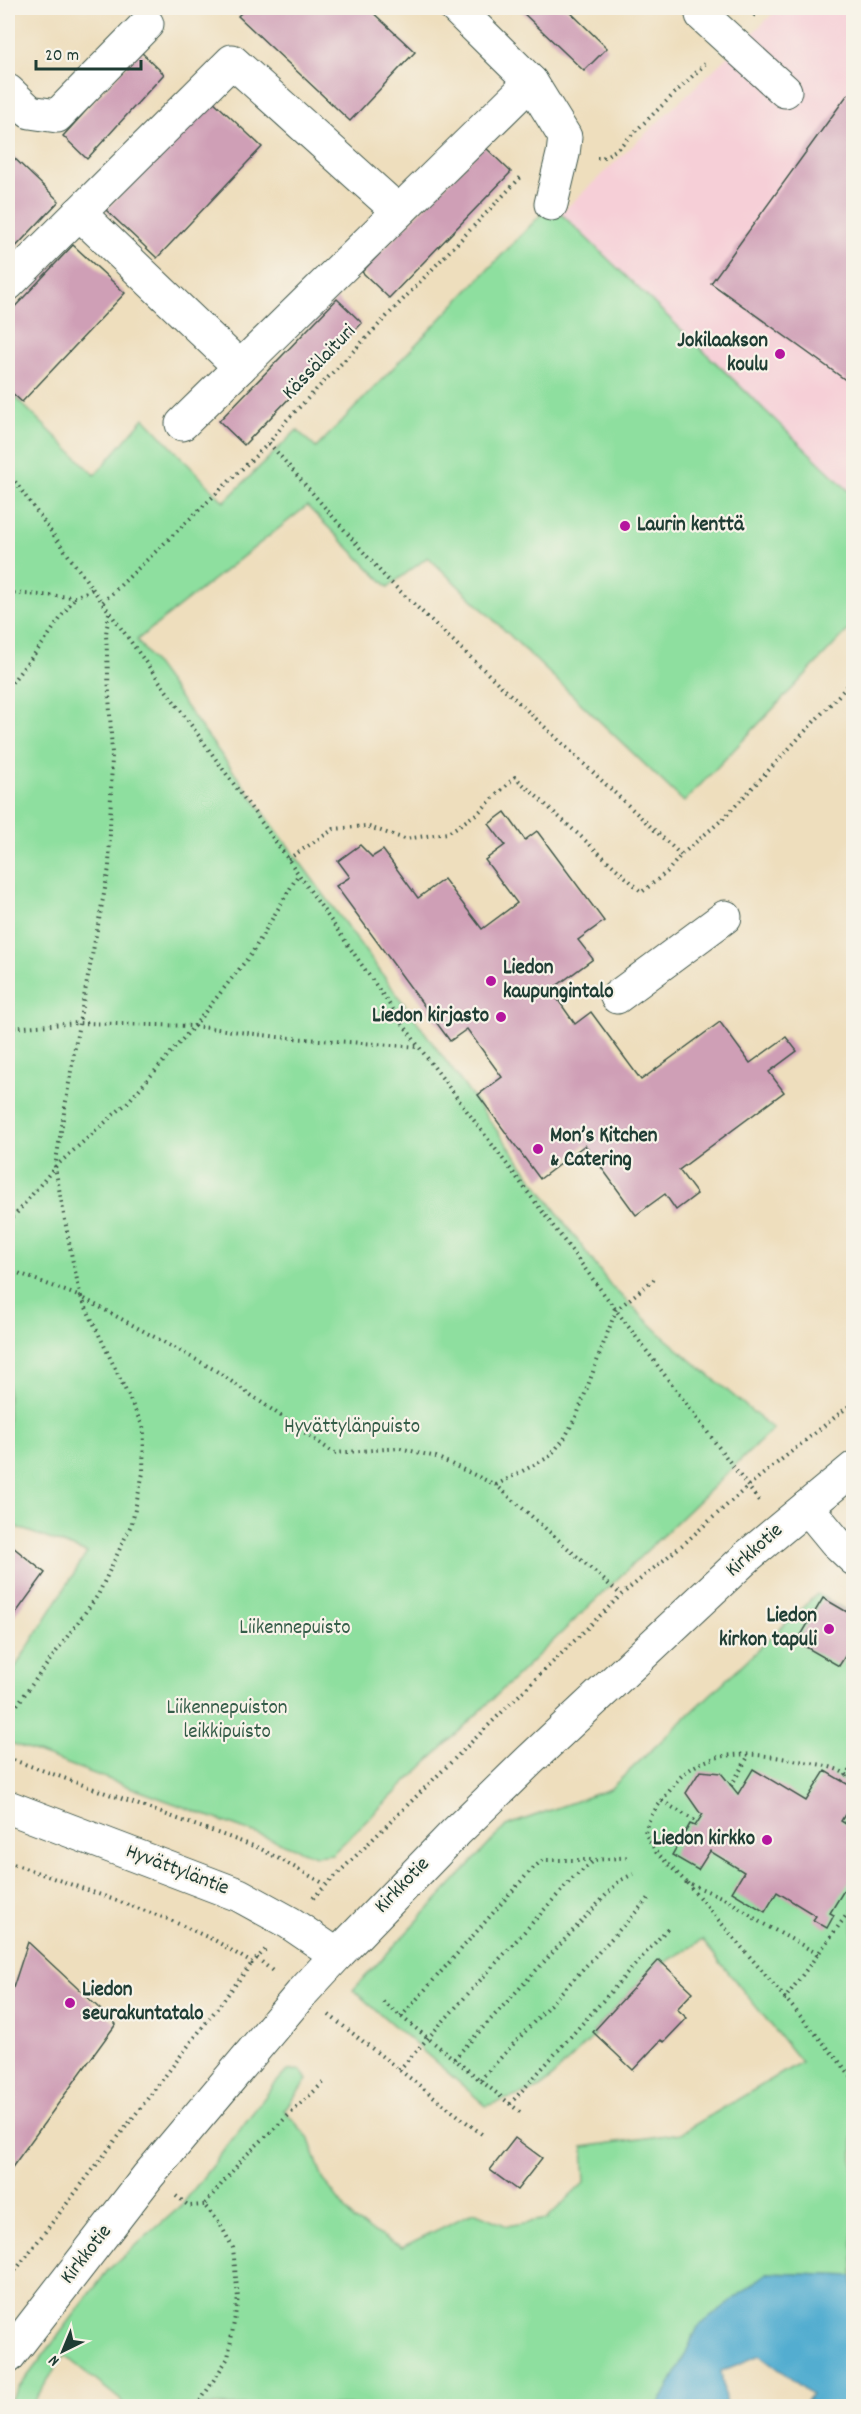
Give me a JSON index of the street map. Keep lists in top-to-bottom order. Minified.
{"streets":{"street":["Kirkkotie","Hyvättyläntie"],"path":["Kässälaituri"]},"crossings":[["Kirkkotie","Hyvättyläntie"]],"parks":["Hyvättylänpuisto","Liikennepuisto","Liikennepuiston leikkipuisto"],"places":["Jokilaakson koulu","Laurin kenttä","Liedon kaupungintalo","Liedon kirjasto","Mon’s Kitchen & Catering","Liedon kirkon tapuli","Liedon kirkko","Liedon seurakuntatalo"],"scale_bar":"20 m","north":"bottom left"}
